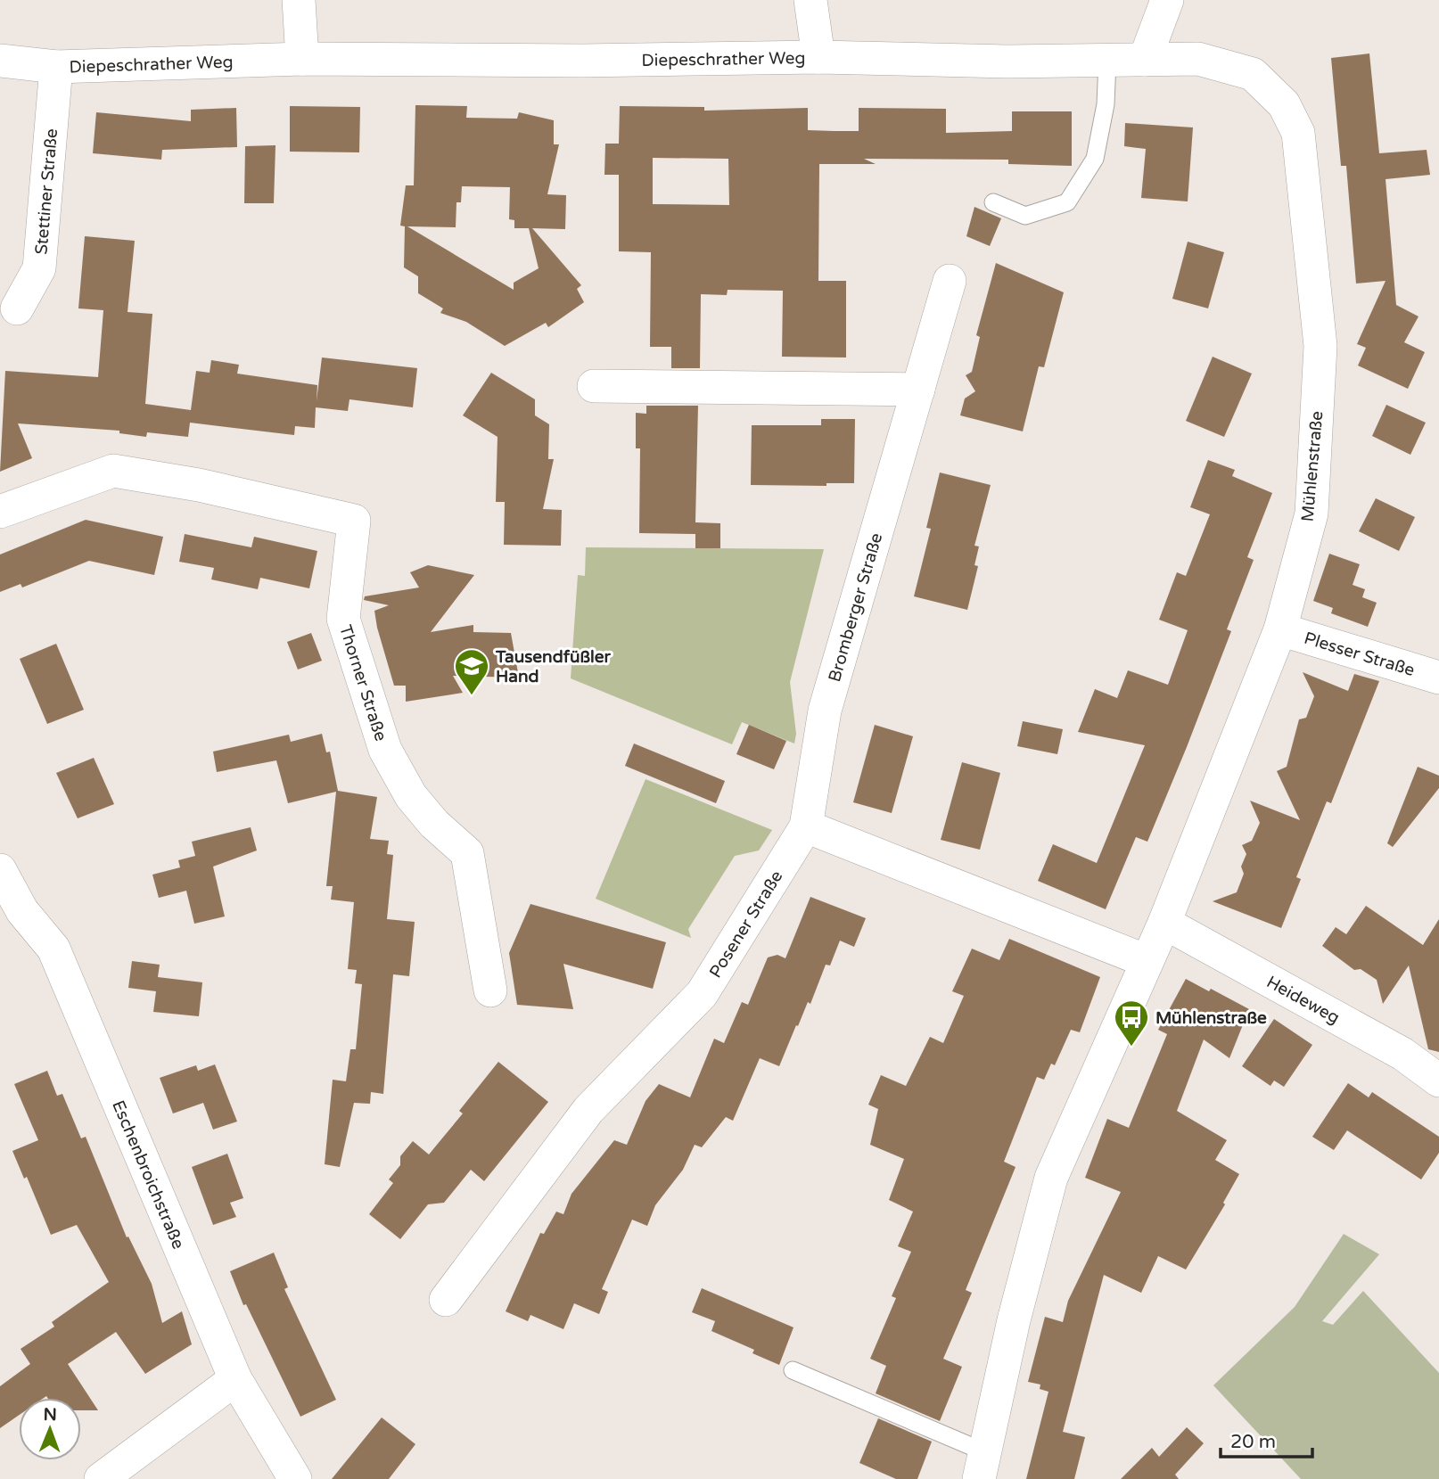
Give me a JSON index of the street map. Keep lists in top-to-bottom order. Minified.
{"streets":{"street":["Diepeschrather Weg","Stettiner Straße","Mühlenstraße","Bromberger Straße","Plesser Straße","Thorner Straße","Posener Straße","Heideweg","Eschenbroichstraße"]},"crossings":[["Diepeschrather Weg","Stettiner Straße"],["Diepeschrather Weg","Mühlenstraße"],["Mühlenstraße","Plesser Straße"],["Mühlenstraße","Heideweg"],["Bromberger Straße","Posener Straße"]],"places":{"school or university":["Tausendfüßler Hand"],"bus stop":["Mühlenstraße"]},"scale_bar":"20 m","north":"top"}
